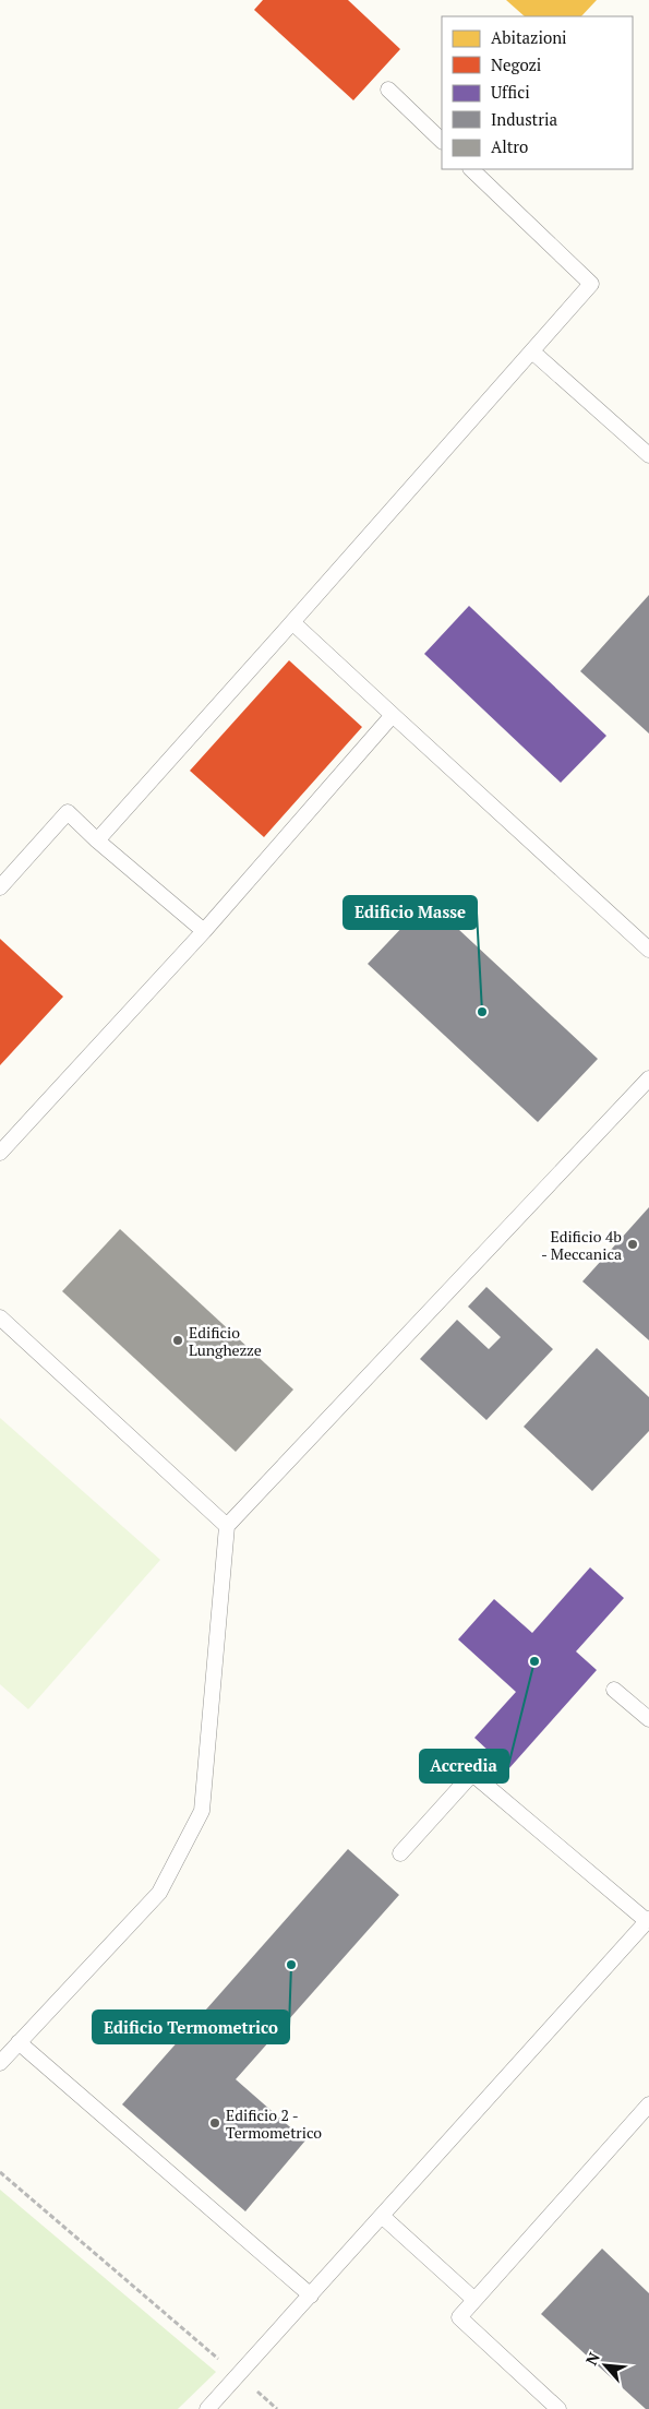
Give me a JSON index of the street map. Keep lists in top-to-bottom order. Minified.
{"places":["Edificio Masse","Edificio 4b - Meccanica","Edificio Lunghezze","Accredia","Edificio Termometrico","Edificio 2 - Termometrico"],"legend":["Abitazioni","Negozi","Uffici","Industria","Altro"],"north":"top left"}
